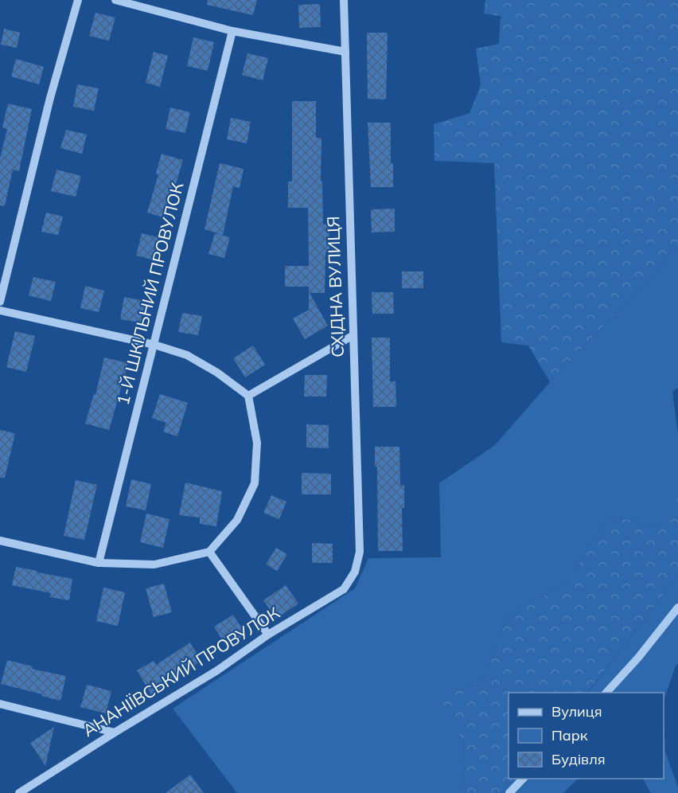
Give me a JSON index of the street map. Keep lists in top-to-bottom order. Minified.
{"streets":{"street":["СХІДНА ВУЛИЦЯ","1-Й ШКІЛЬНИЙ ПРОВУЛОК","АНАНІЇВСЬКИЙ ПРОВУЛОК"]},"crossings":[["СХІДНА ВУЛИЦЯ","АНАНІЇВСЬКИЙ ПРОВУЛОК"]],"legend":["Вулиця","Парк","Будівля"]}
